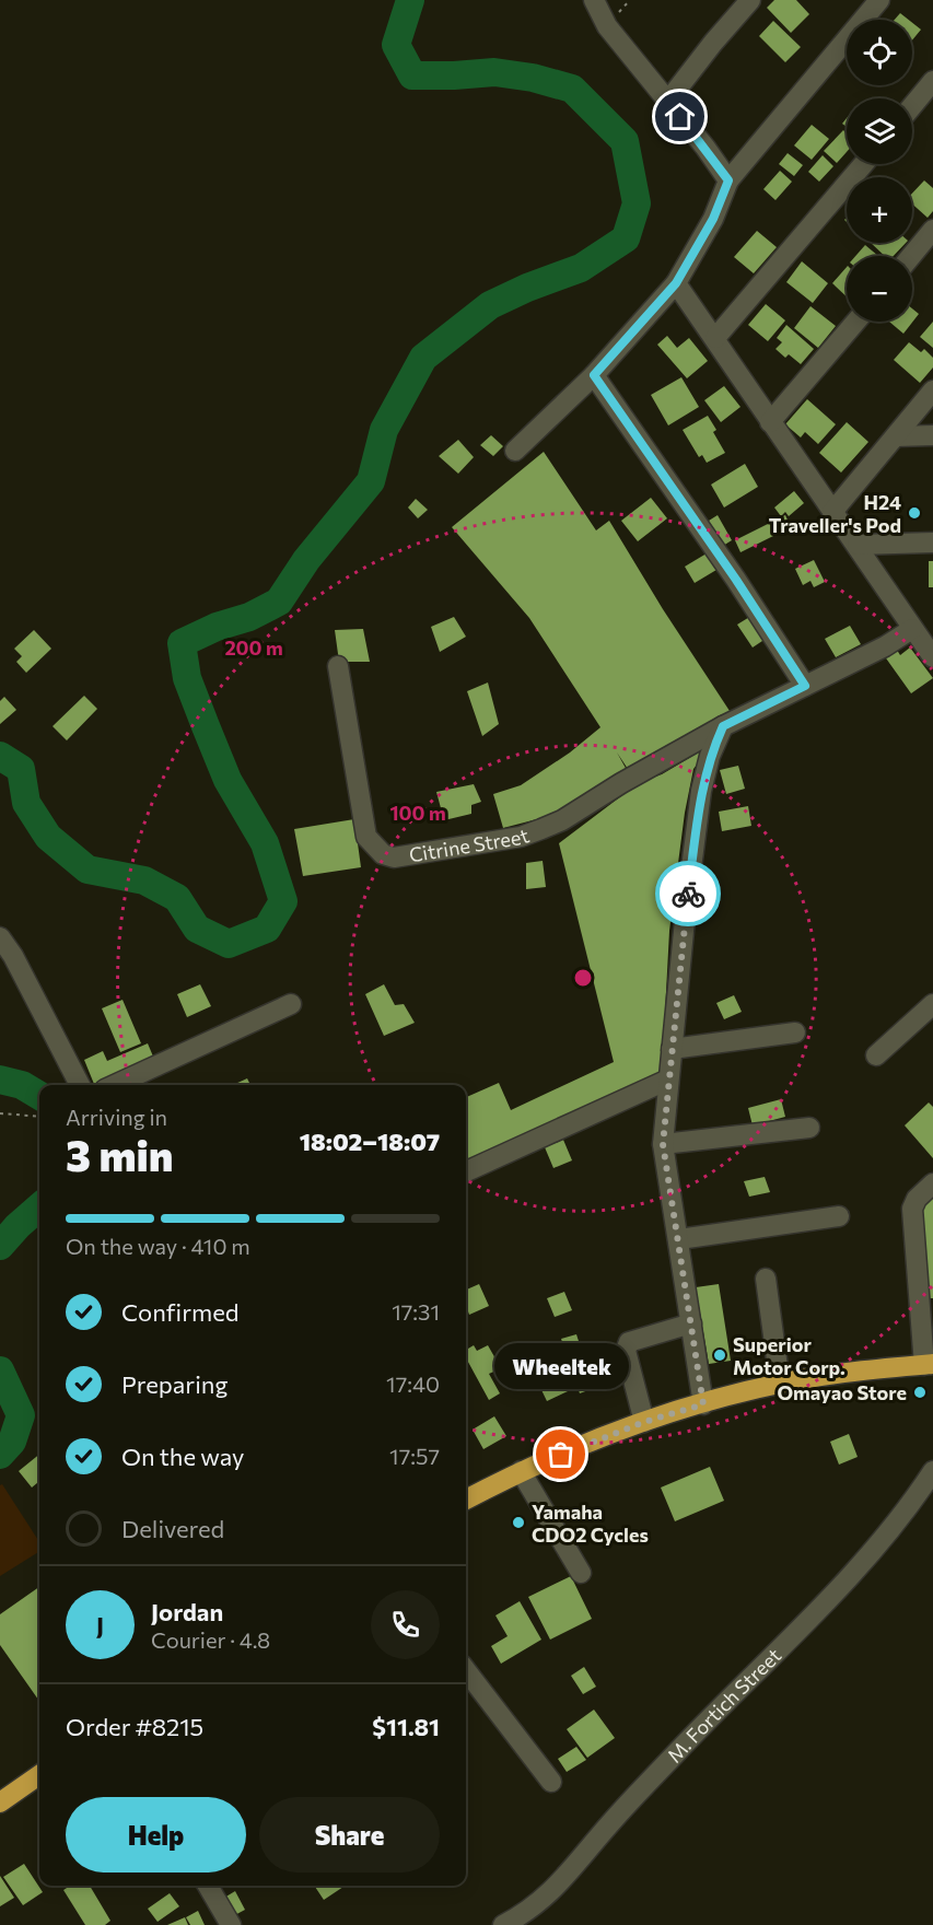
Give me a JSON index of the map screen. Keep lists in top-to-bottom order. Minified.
{"streets":{"street":["Citrine Street","M. Fortich Street"]},"places":["H24 Traveller's Pod","Superior Motor Corp.","Omayao Store","Wheeltek","Yamaha CDO2 Cycles"],"page":{"map_buttons":["+","−"],"heading":["3 min","Arriving in","18:02–18:07"],"panel":["Jordan","Courier · 4.8","Order #8215","$11.81"],"bar":"On the way · 410 m","list":[["Confirmed","17:31"],["Preparing","17:40"],["On the way","17:57"],"Delivered"],"bubble":"Wheeltek","round":"J","buttons":["Help","Share"]},"rings":["200 m","100 m"]}
